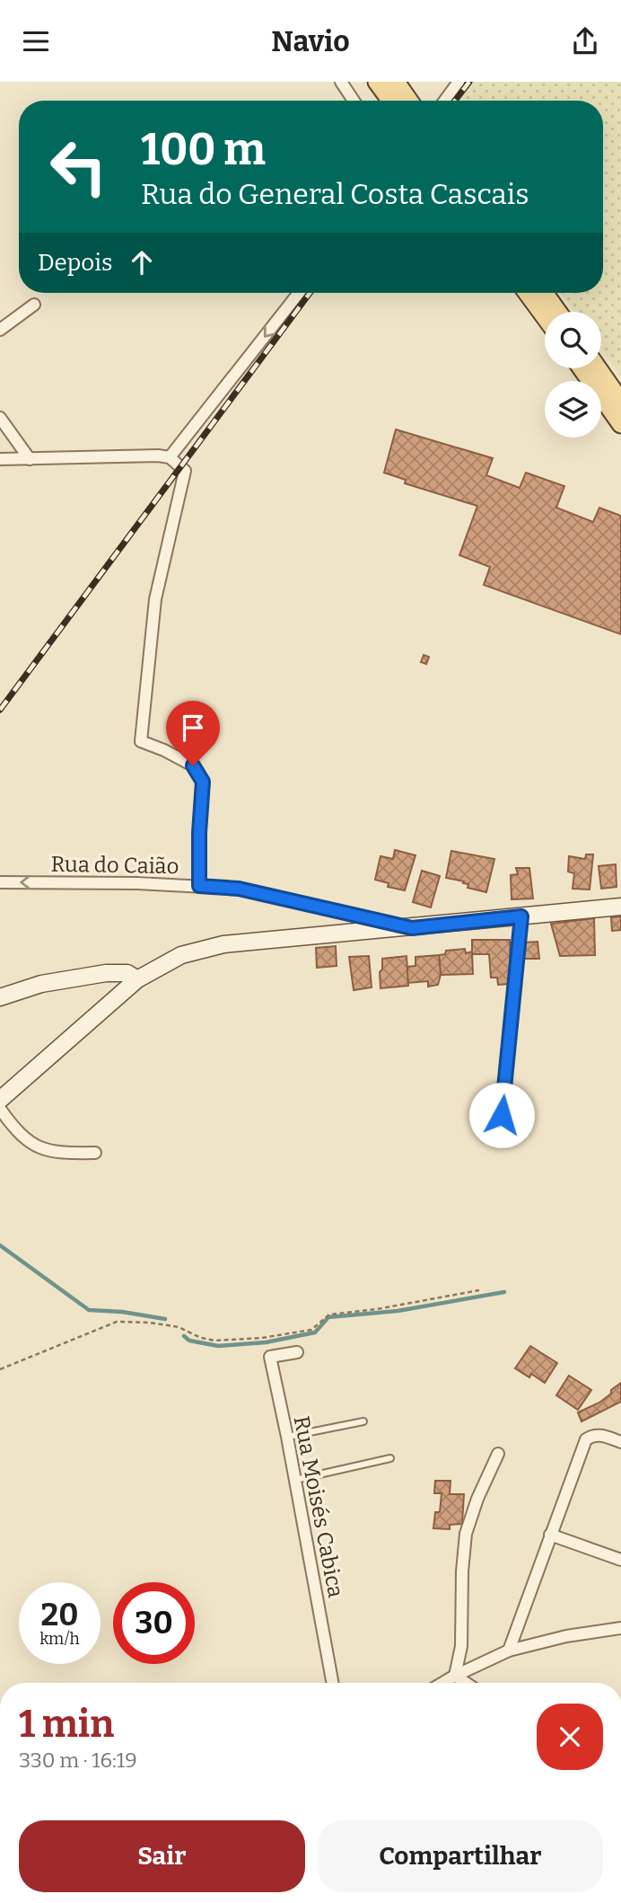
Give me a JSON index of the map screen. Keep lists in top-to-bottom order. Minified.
{"streets":{"street":["Rua do Caião","Rua Moisés Cabica"]},"one_way":["Rua do Caião"],"page":{"header":"Navio","turn":["100 m","Rua do General Costa Cascais"],"then":"Depois","speed":"20 km/h","limit":"30","heading":["1 min","330 m · 16:19"],"buttons":["Sair","Compartilhar"]}}
